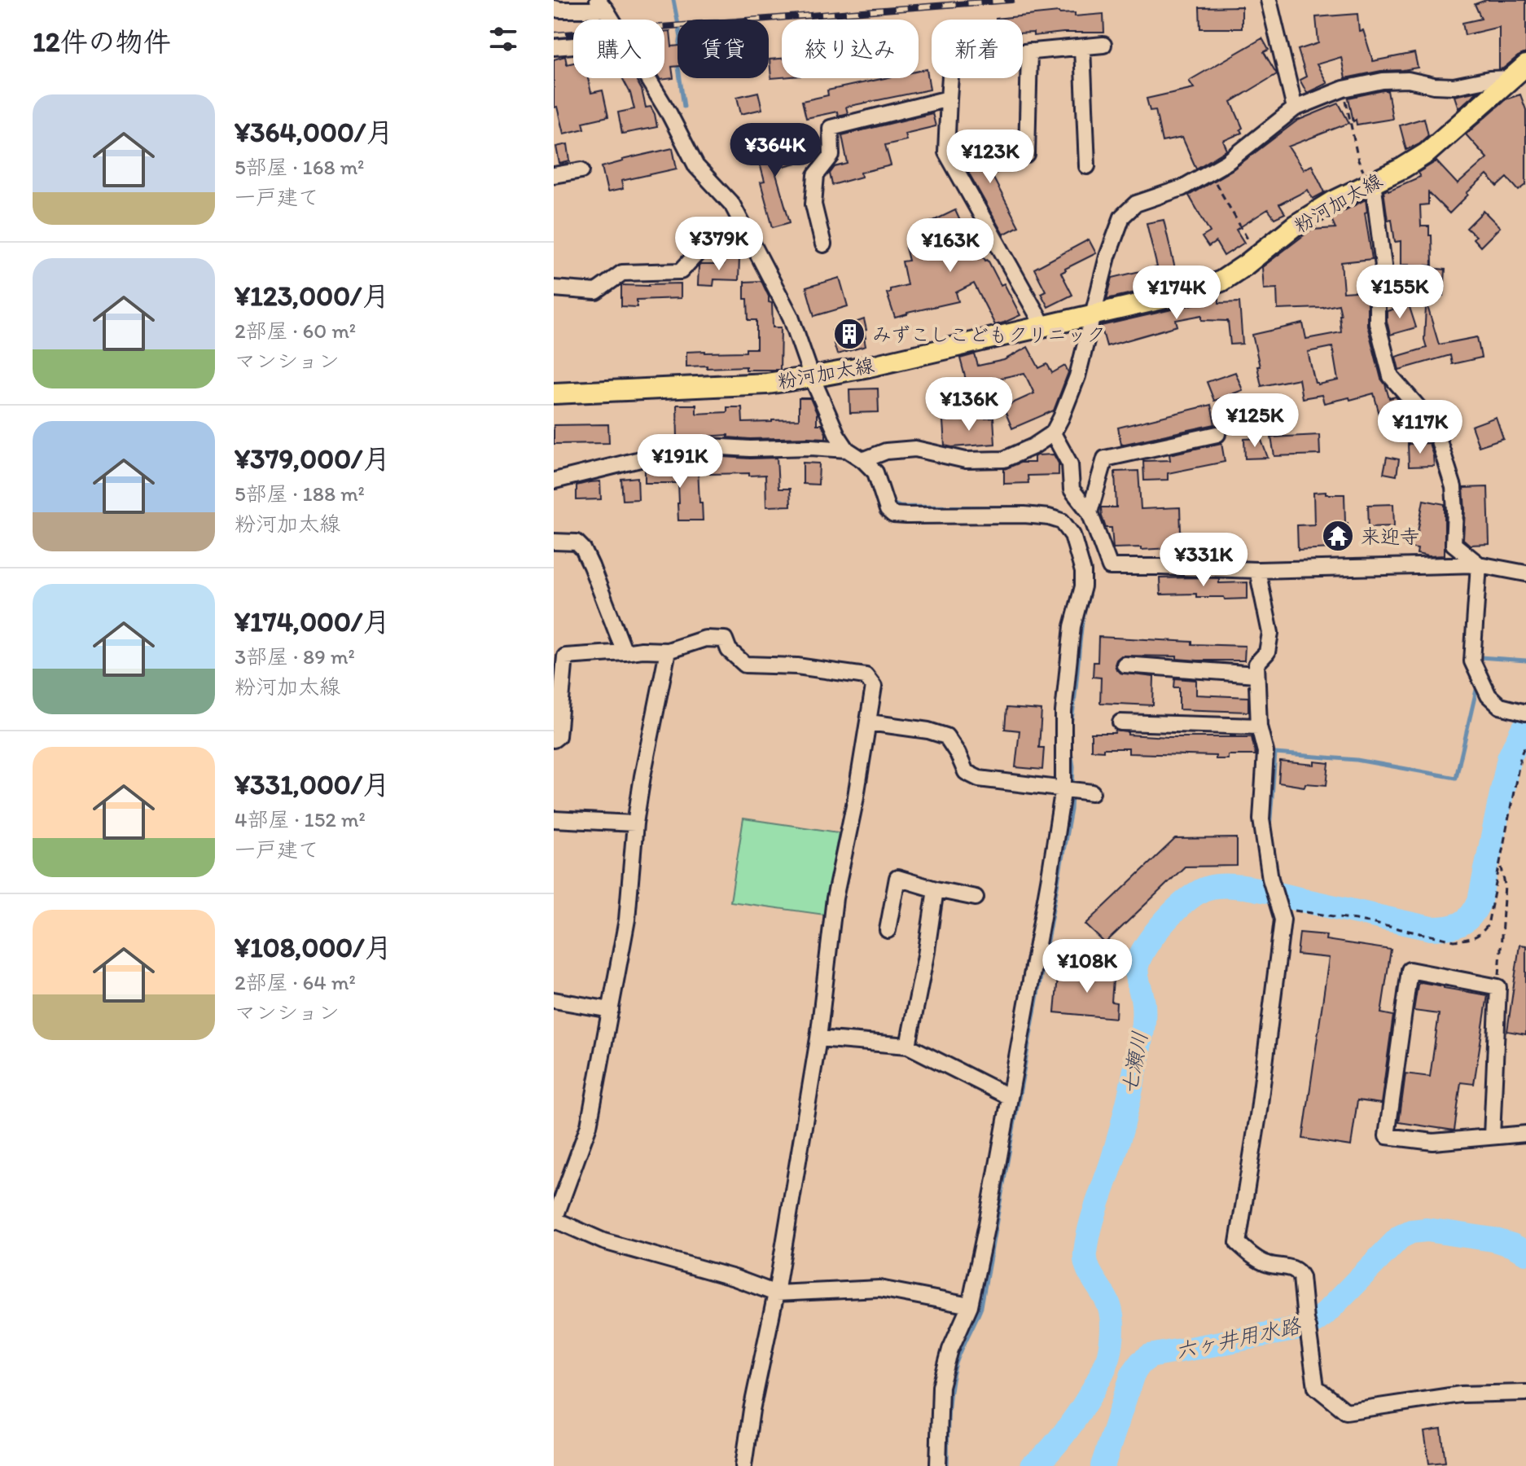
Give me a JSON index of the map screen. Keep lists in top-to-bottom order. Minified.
{"streets":{"main road":["粉河加太線"]},"water":["七瀬川","六ヶ井用水路"],"places":{"building":["みずこしこどもクリニック"],"temple":["来迎寺"]},"page":{"heading":"12件の物件","chip":["購入","賃貸","絞り込み","新着"],"list":[{"name":"¥364,000/月","note":"5部屋 · 168 m² · 一戸建て"},{"name":"¥123,000/月","note":"2部屋 · 60 m² · マンション"},{"name":"¥379,000/月","note":"5部屋 · 188 m² · 粉河加太線"},{"name":"¥174,000/月","note":"3部屋 · 89 m² · 粉河加太線"},{"name":"¥331,000/月","note":"4部屋 · 152 m² · 一戸建て"},{"name":"¥108,000/月","note":"2部屋 · 64 m² · マンション"}],"price":["¥364K","¥123K","¥379K","¥163K","¥155K","¥174K","¥136K","¥125K","¥117K","¥191K","¥331K","¥108K"]}}
